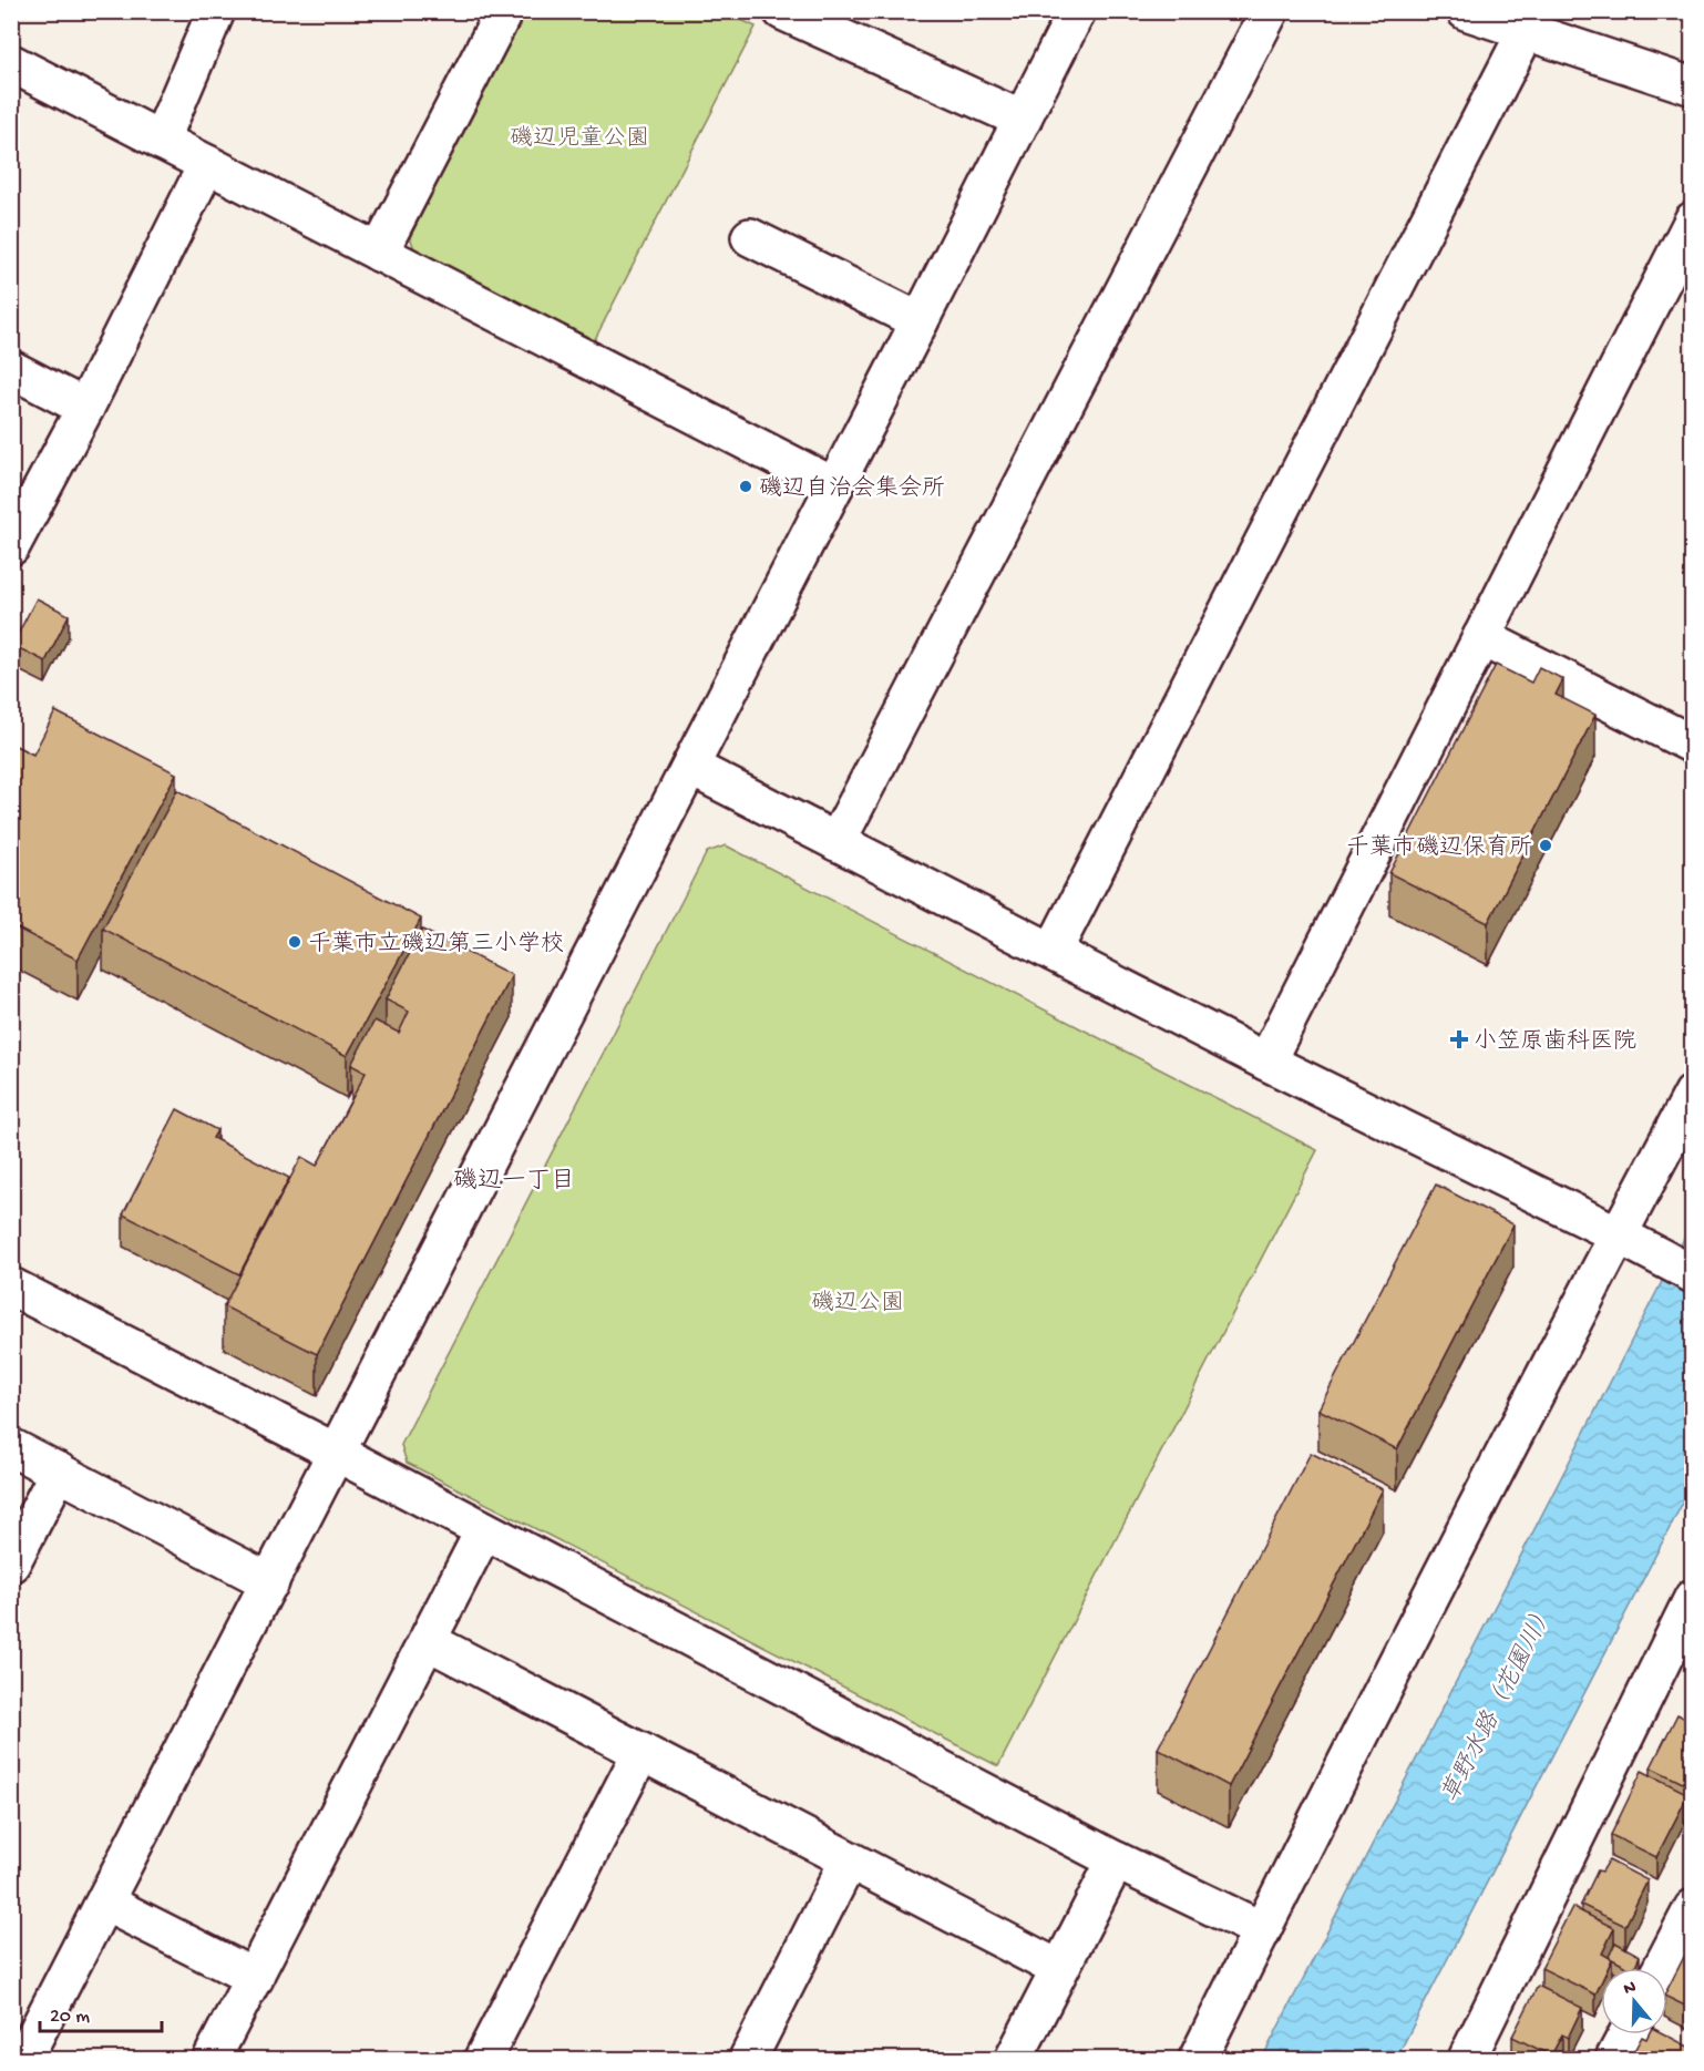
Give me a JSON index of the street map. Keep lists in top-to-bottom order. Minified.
{"districts":["磯辺一丁目"],"water":["草野水路（花園川）"],"parks":["磯辺児童公園","磯辺公園"],"places":{"other":["磯辺自治会集会所","千葉市磯辺保育所","千葉市立磯辺第三小学校"],"health":["小笠原歯科医院"]},"scale_bar":"20 m","north":"top"}
